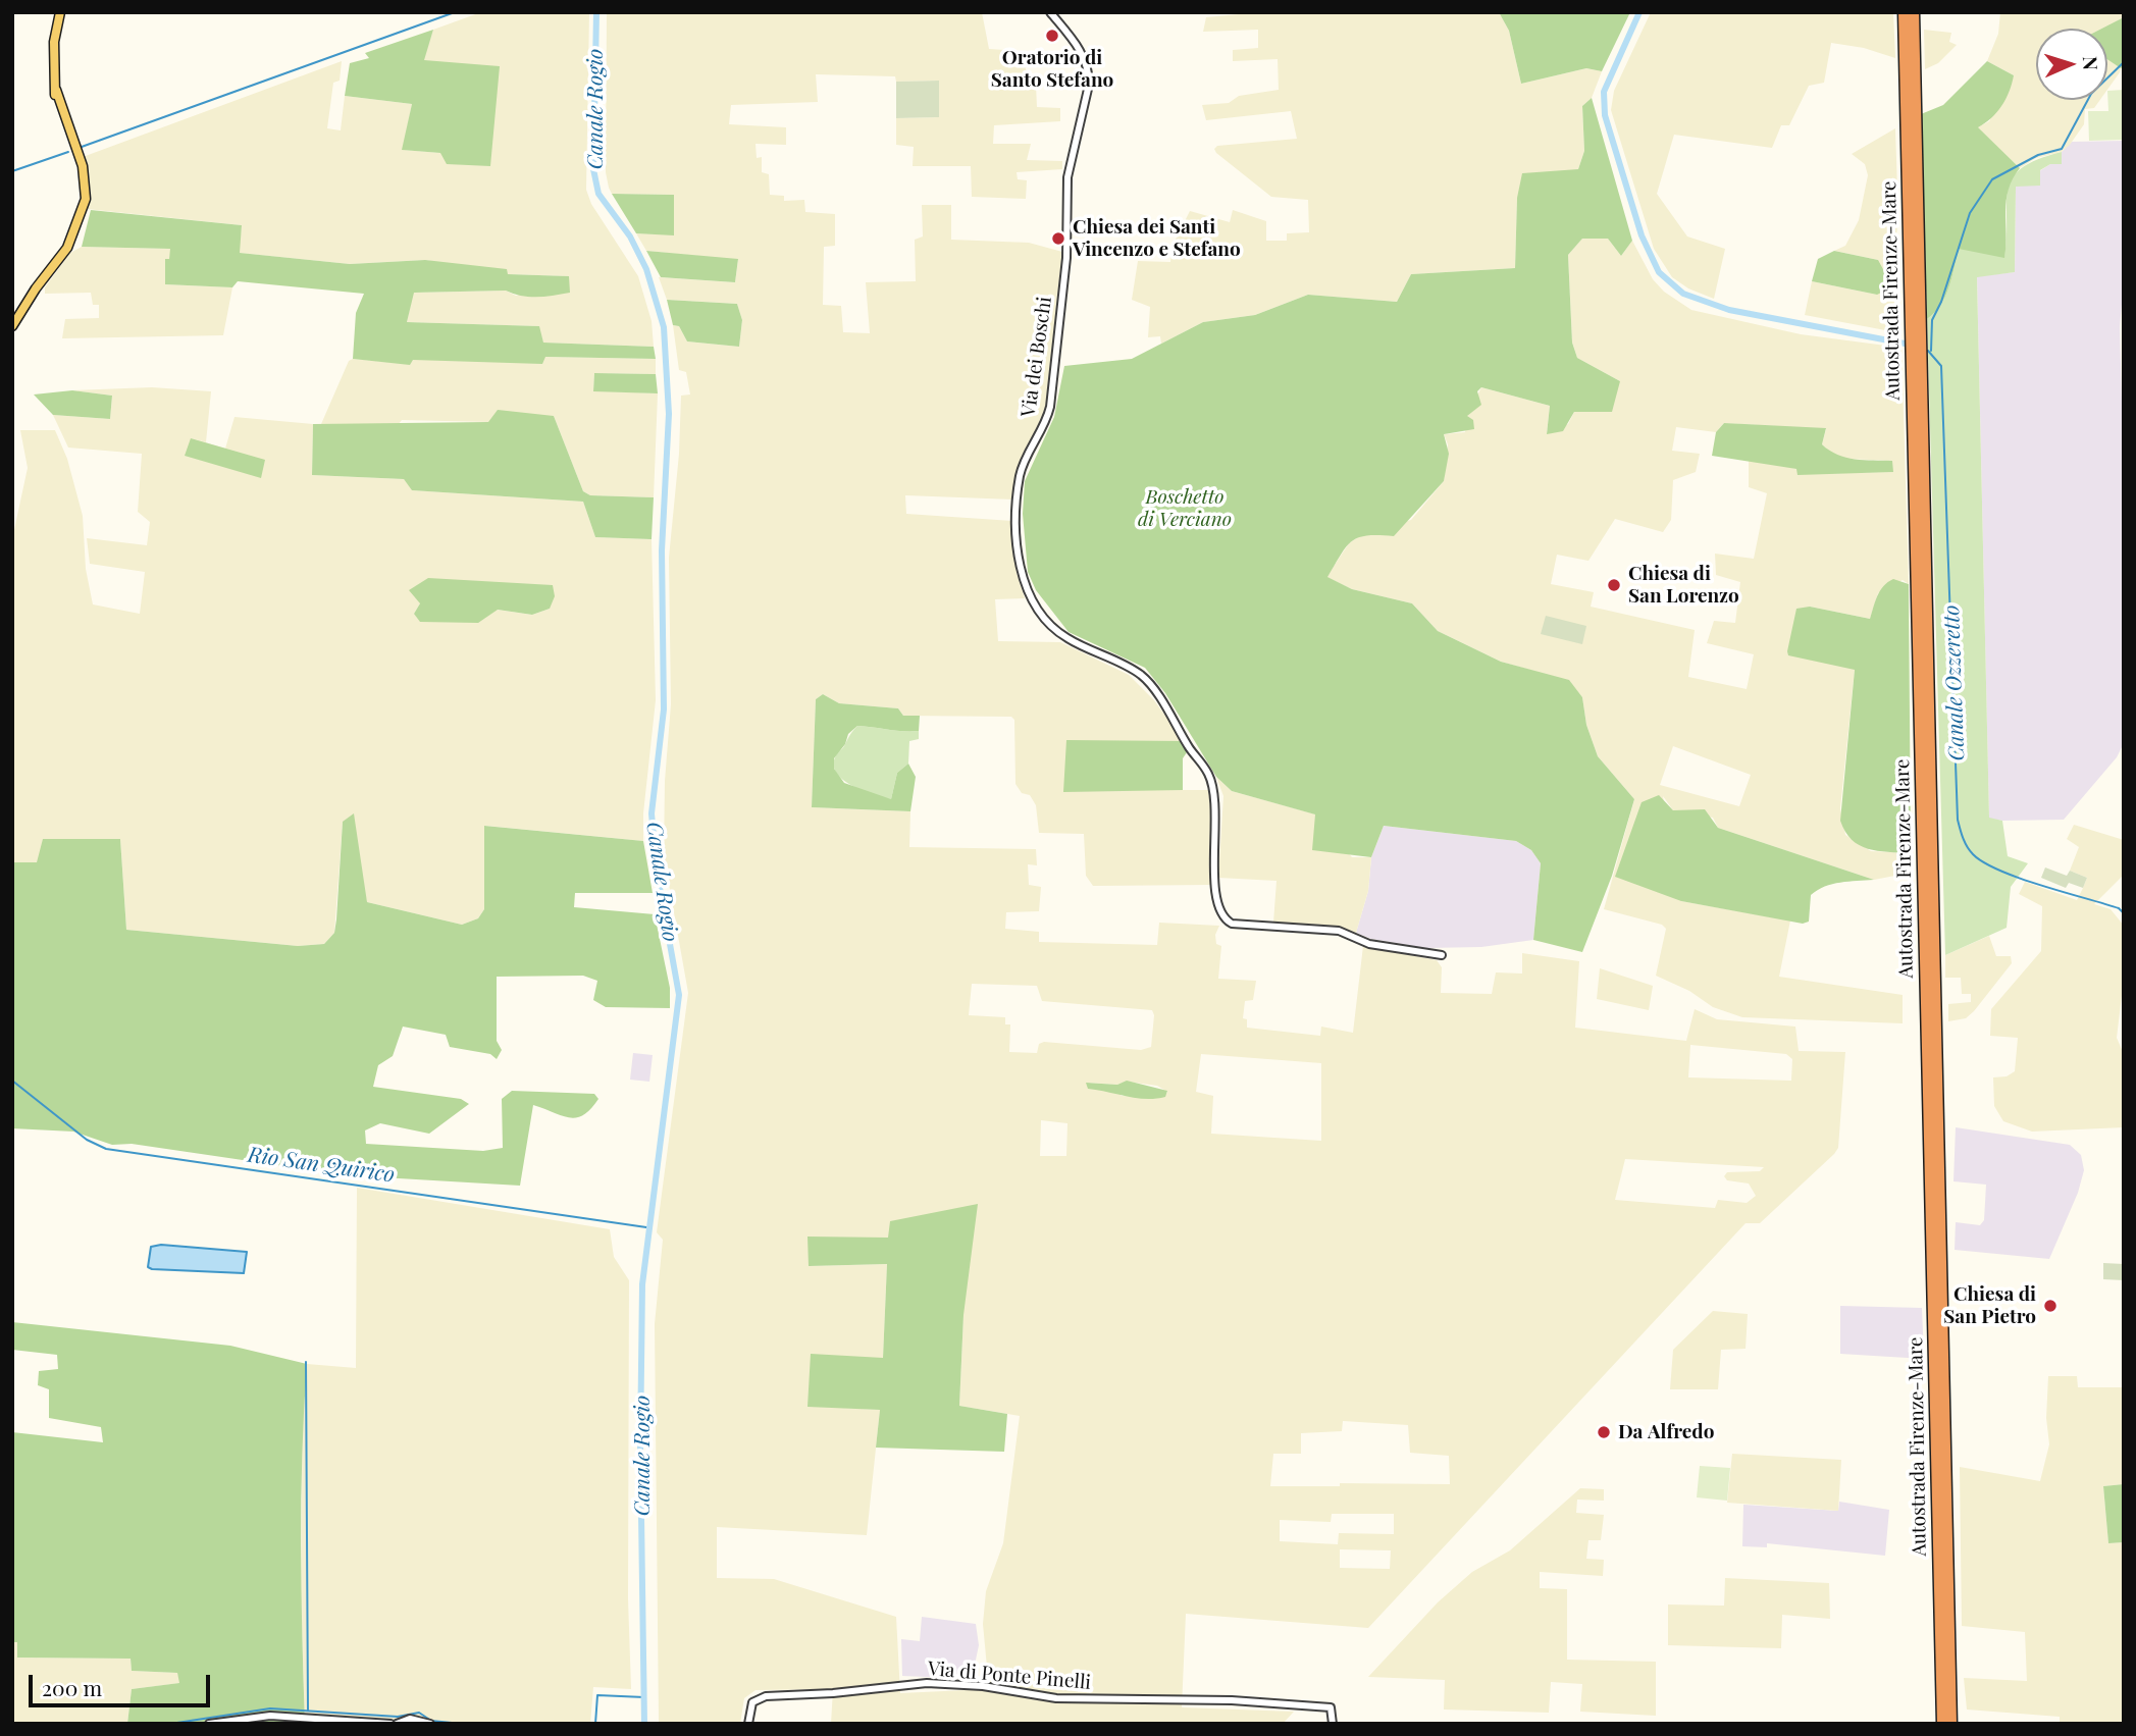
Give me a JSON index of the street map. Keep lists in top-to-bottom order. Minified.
{"streets":{"highway":["Autostrada Firenze-Mare"],"street":["Via dei Boschi","Via di Ponte Pinelli"]},"water":["Canale Rogio","Canale Ozzeretto","Rio San Quirico"],"parks":["Boschetto di Verciano"],"places":["Oratorio di Santo Stefano","Chiesa dei Santi Vincenzo e Stefano","Chiesa di San Lorenzo","Chiesa di San Pietro","Da Alfredo"],"scale_bar":"200 m","north":"right"}
